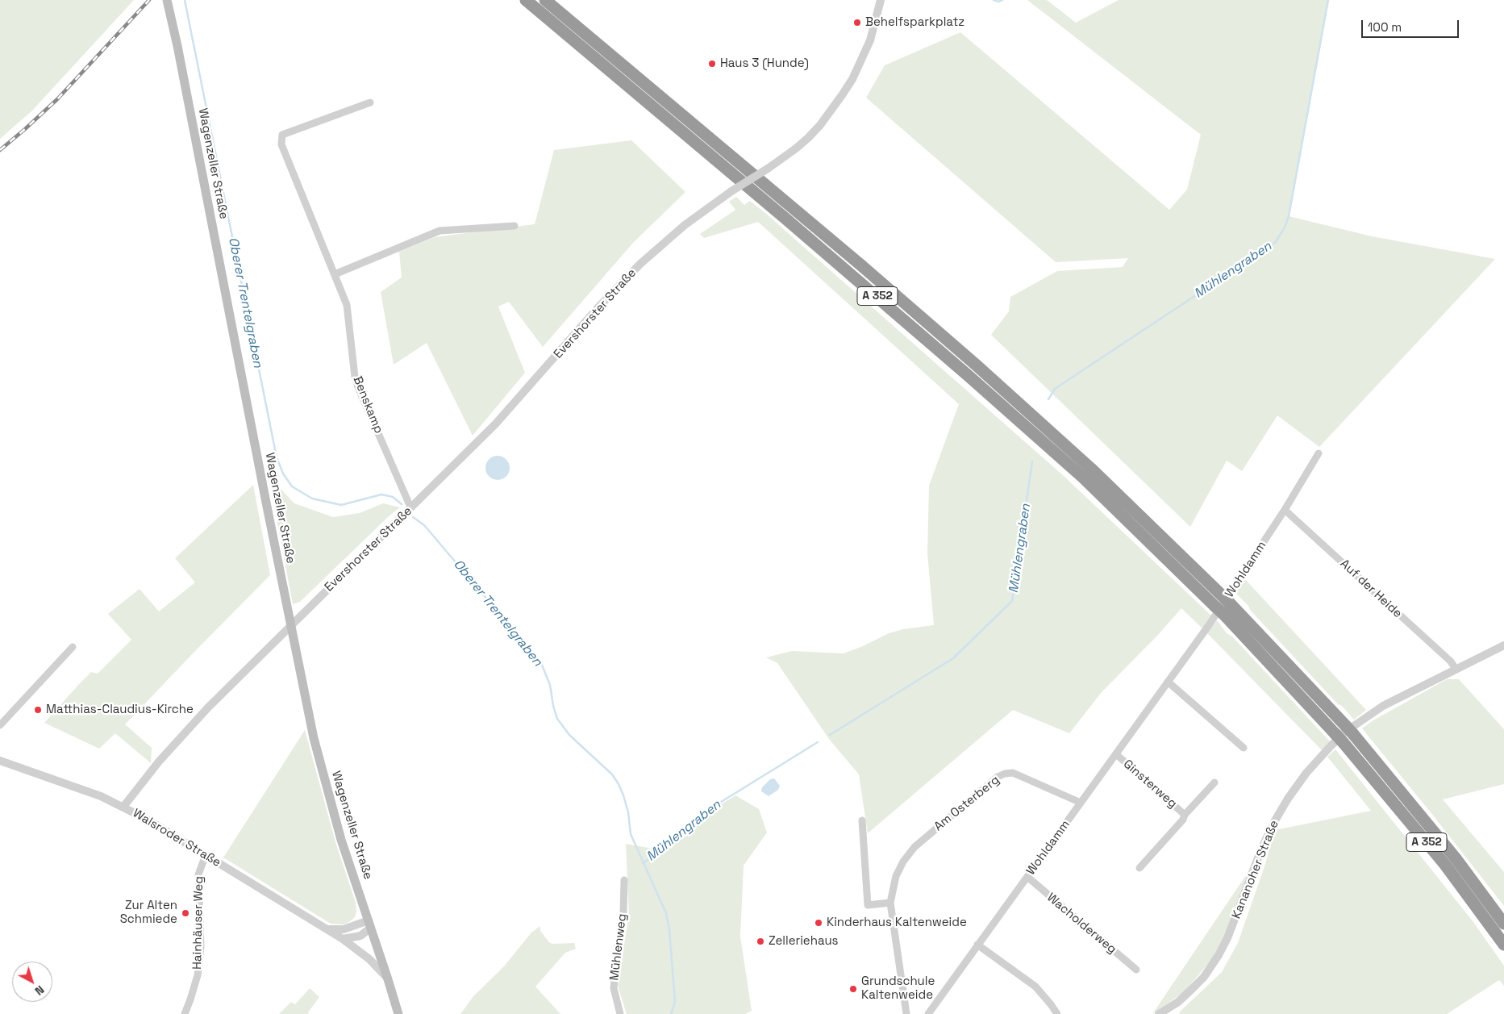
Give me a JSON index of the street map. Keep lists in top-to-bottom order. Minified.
{"streets":{"highway":["A 352"],"main road":["Wagenzeller Straße"],"street":["Evershorster Straße","Benskamp","Wohldamm","Auf der Heide","Ginsterweg","Am Osterberg","Walsroder Straße","Kananoher Straße","Hainhäuser Weg","Wacholderweg","Mühlenweg"]},"crossings":[["Wagenzeller Straße","Evershorster Straße"],["Wagenzeller Straße","Walsroder Straße"],["Evershorster Straße","Benskamp"],["Evershorster Straße","Walsroder Straße"],["Wohldamm","Auf der Heide"],["Wohldamm","Ginsterweg"],["Wohldamm","Am Osterberg"],["Wohldamm","Wacholderweg"],["Auf der Heide","Kananoher Straße"],["Walsroder Straße","Hainhäuser Weg"]],"water":["Mühlengraben","Oberer Trentelgraben"],"places":["Behelfsparkplatz","Haus 3 (Hunde)","Matthias-Claudius-Kirche","Zur Alten Schmiede","Kinderhaus Kaltenweide","Zelleriehaus","Grundschule Kaltenweide"],"scale_bar":"100 m","north":"bottom right"}
